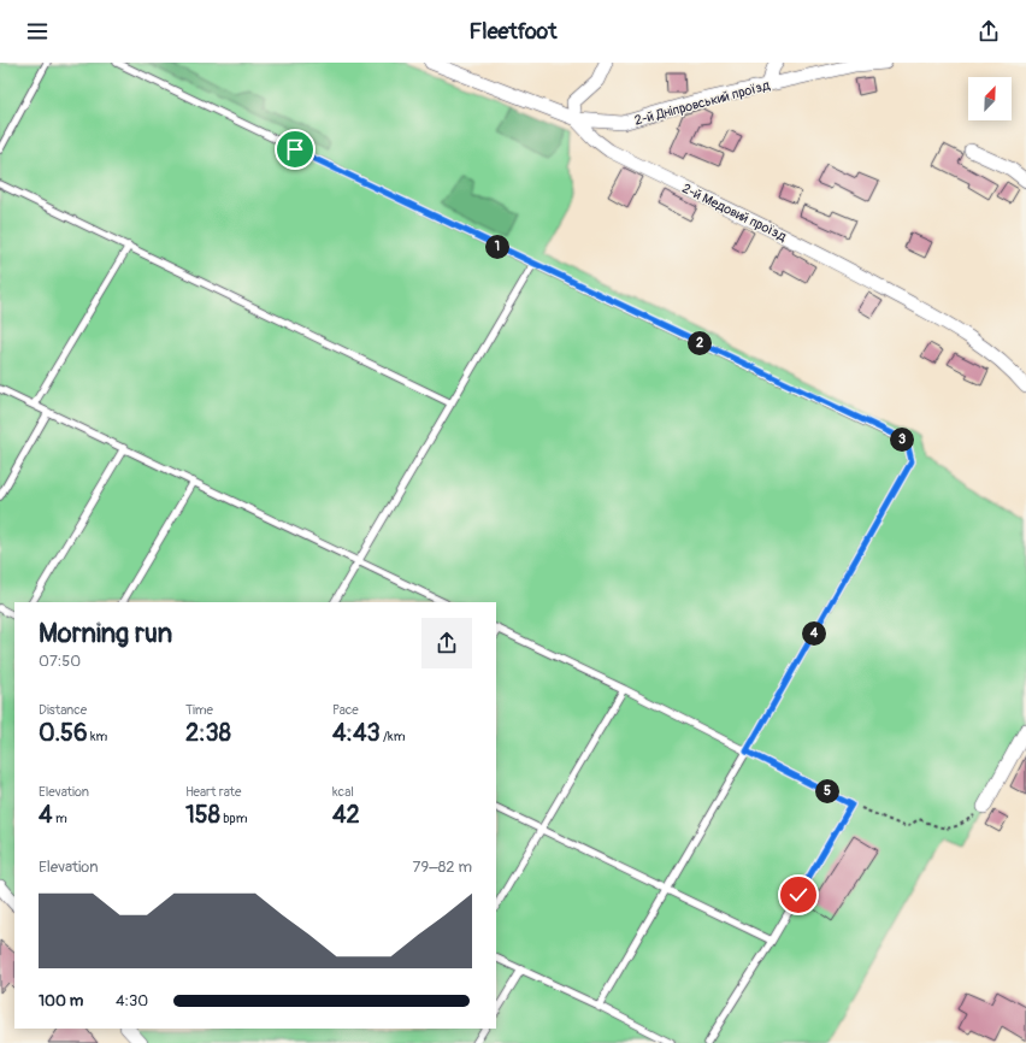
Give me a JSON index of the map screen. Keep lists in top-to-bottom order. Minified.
{"streets":{"street":["2-й Дніпровський проїзд","2-й Медовий проїзд"]},"crossings":[["2-й Дніпровський проїзд","2-й Медовий проїзд"]],"north":"top right","page":{"header":"Fleetfoot","pins":["1","2","3","4","5"],"heading":["Morning run","07:50"],"stats":[["Distance","0.56 km"],["Time","2:38"],["Pace","4:43 /km"],["Elevation","4 m"],["Heart rate","158 bpm"],["kcal","42"]],"chart":["Elevation","79–82 m"],"list":[{"name":"100 m","note":"4:30"}]}}
